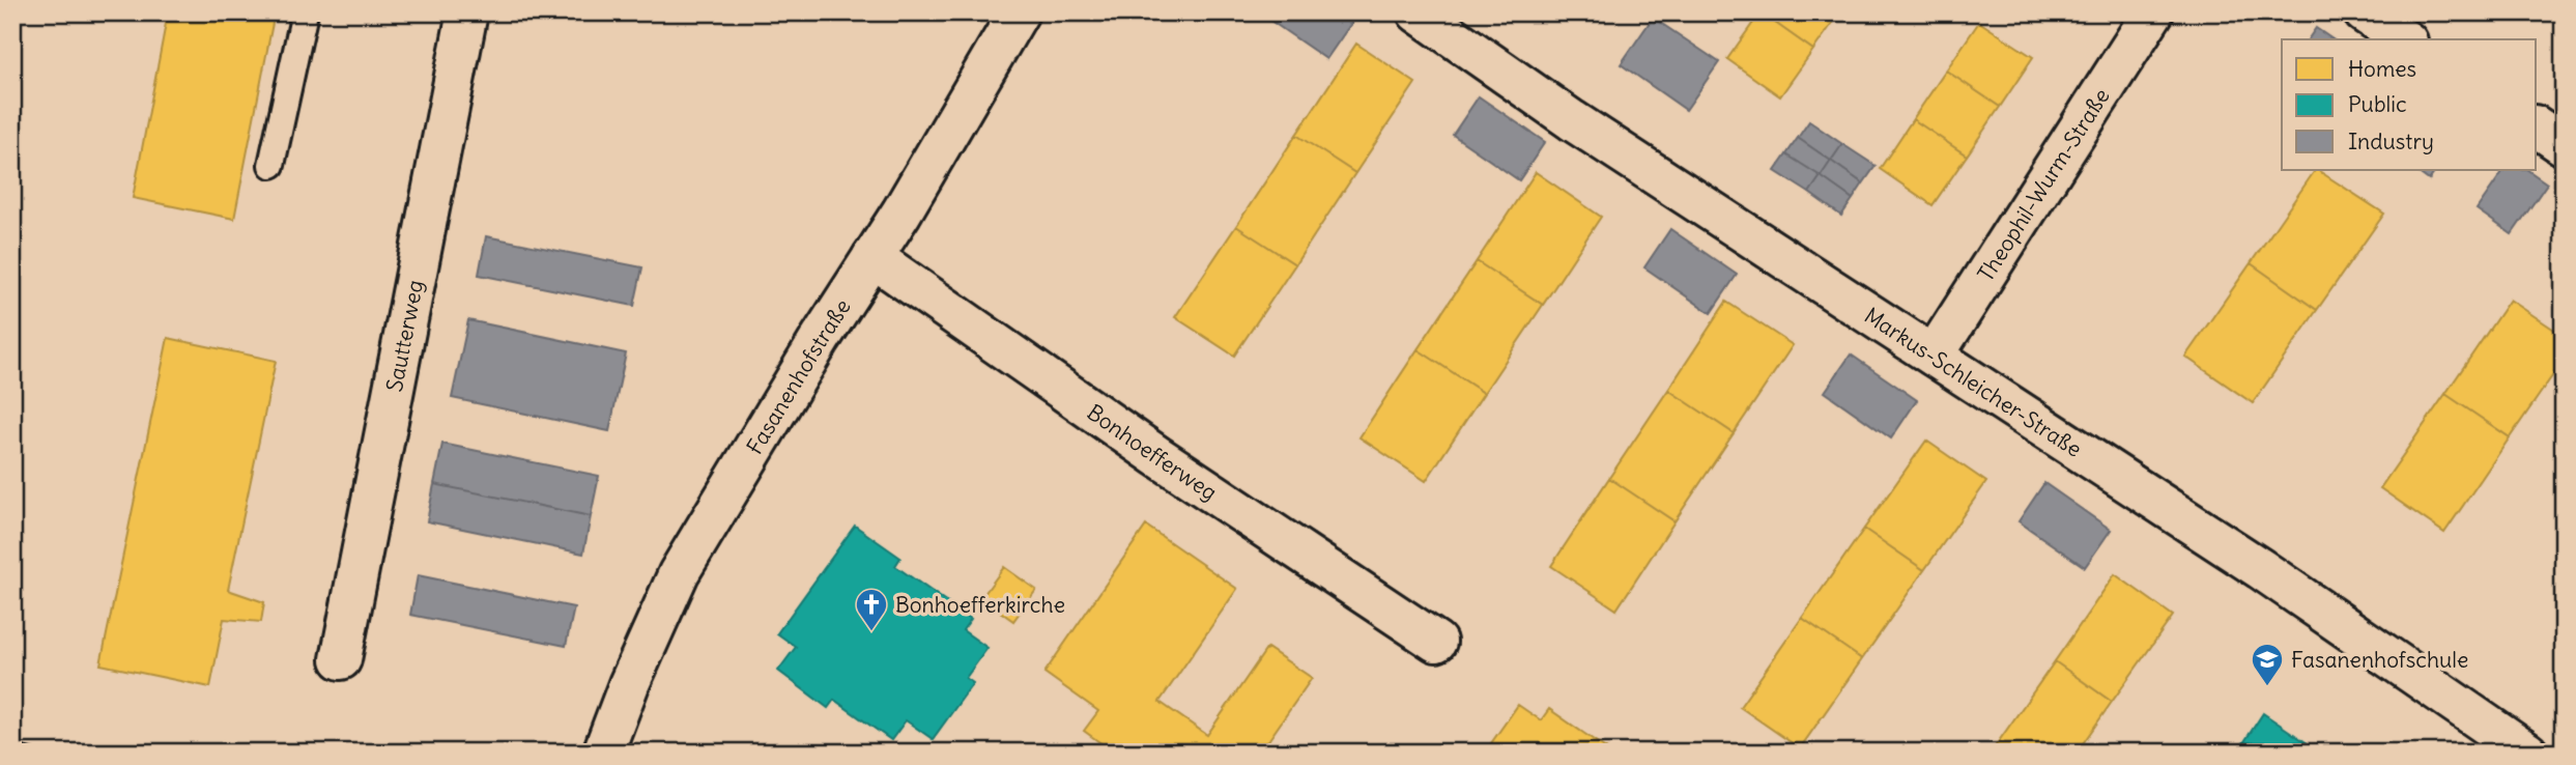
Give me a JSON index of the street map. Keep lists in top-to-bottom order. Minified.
{"streets":{"street":["Theophil-Wurm-Straße","Sautterweg","Fasanenhofstraße","Markus-Schleicher-Straße","Bonhoefferweg"]},"crossings":[["Theophil-Wurm-Straße","Markus-Schleicher-Straße"],["Fasanenhofstraße","Bonhoefferweg"]],"places":{"church":["Bonhoefferkirche"],"school or university":["Fasanenhofschule"]},"legend":["Homes","Public","Industry"]}
